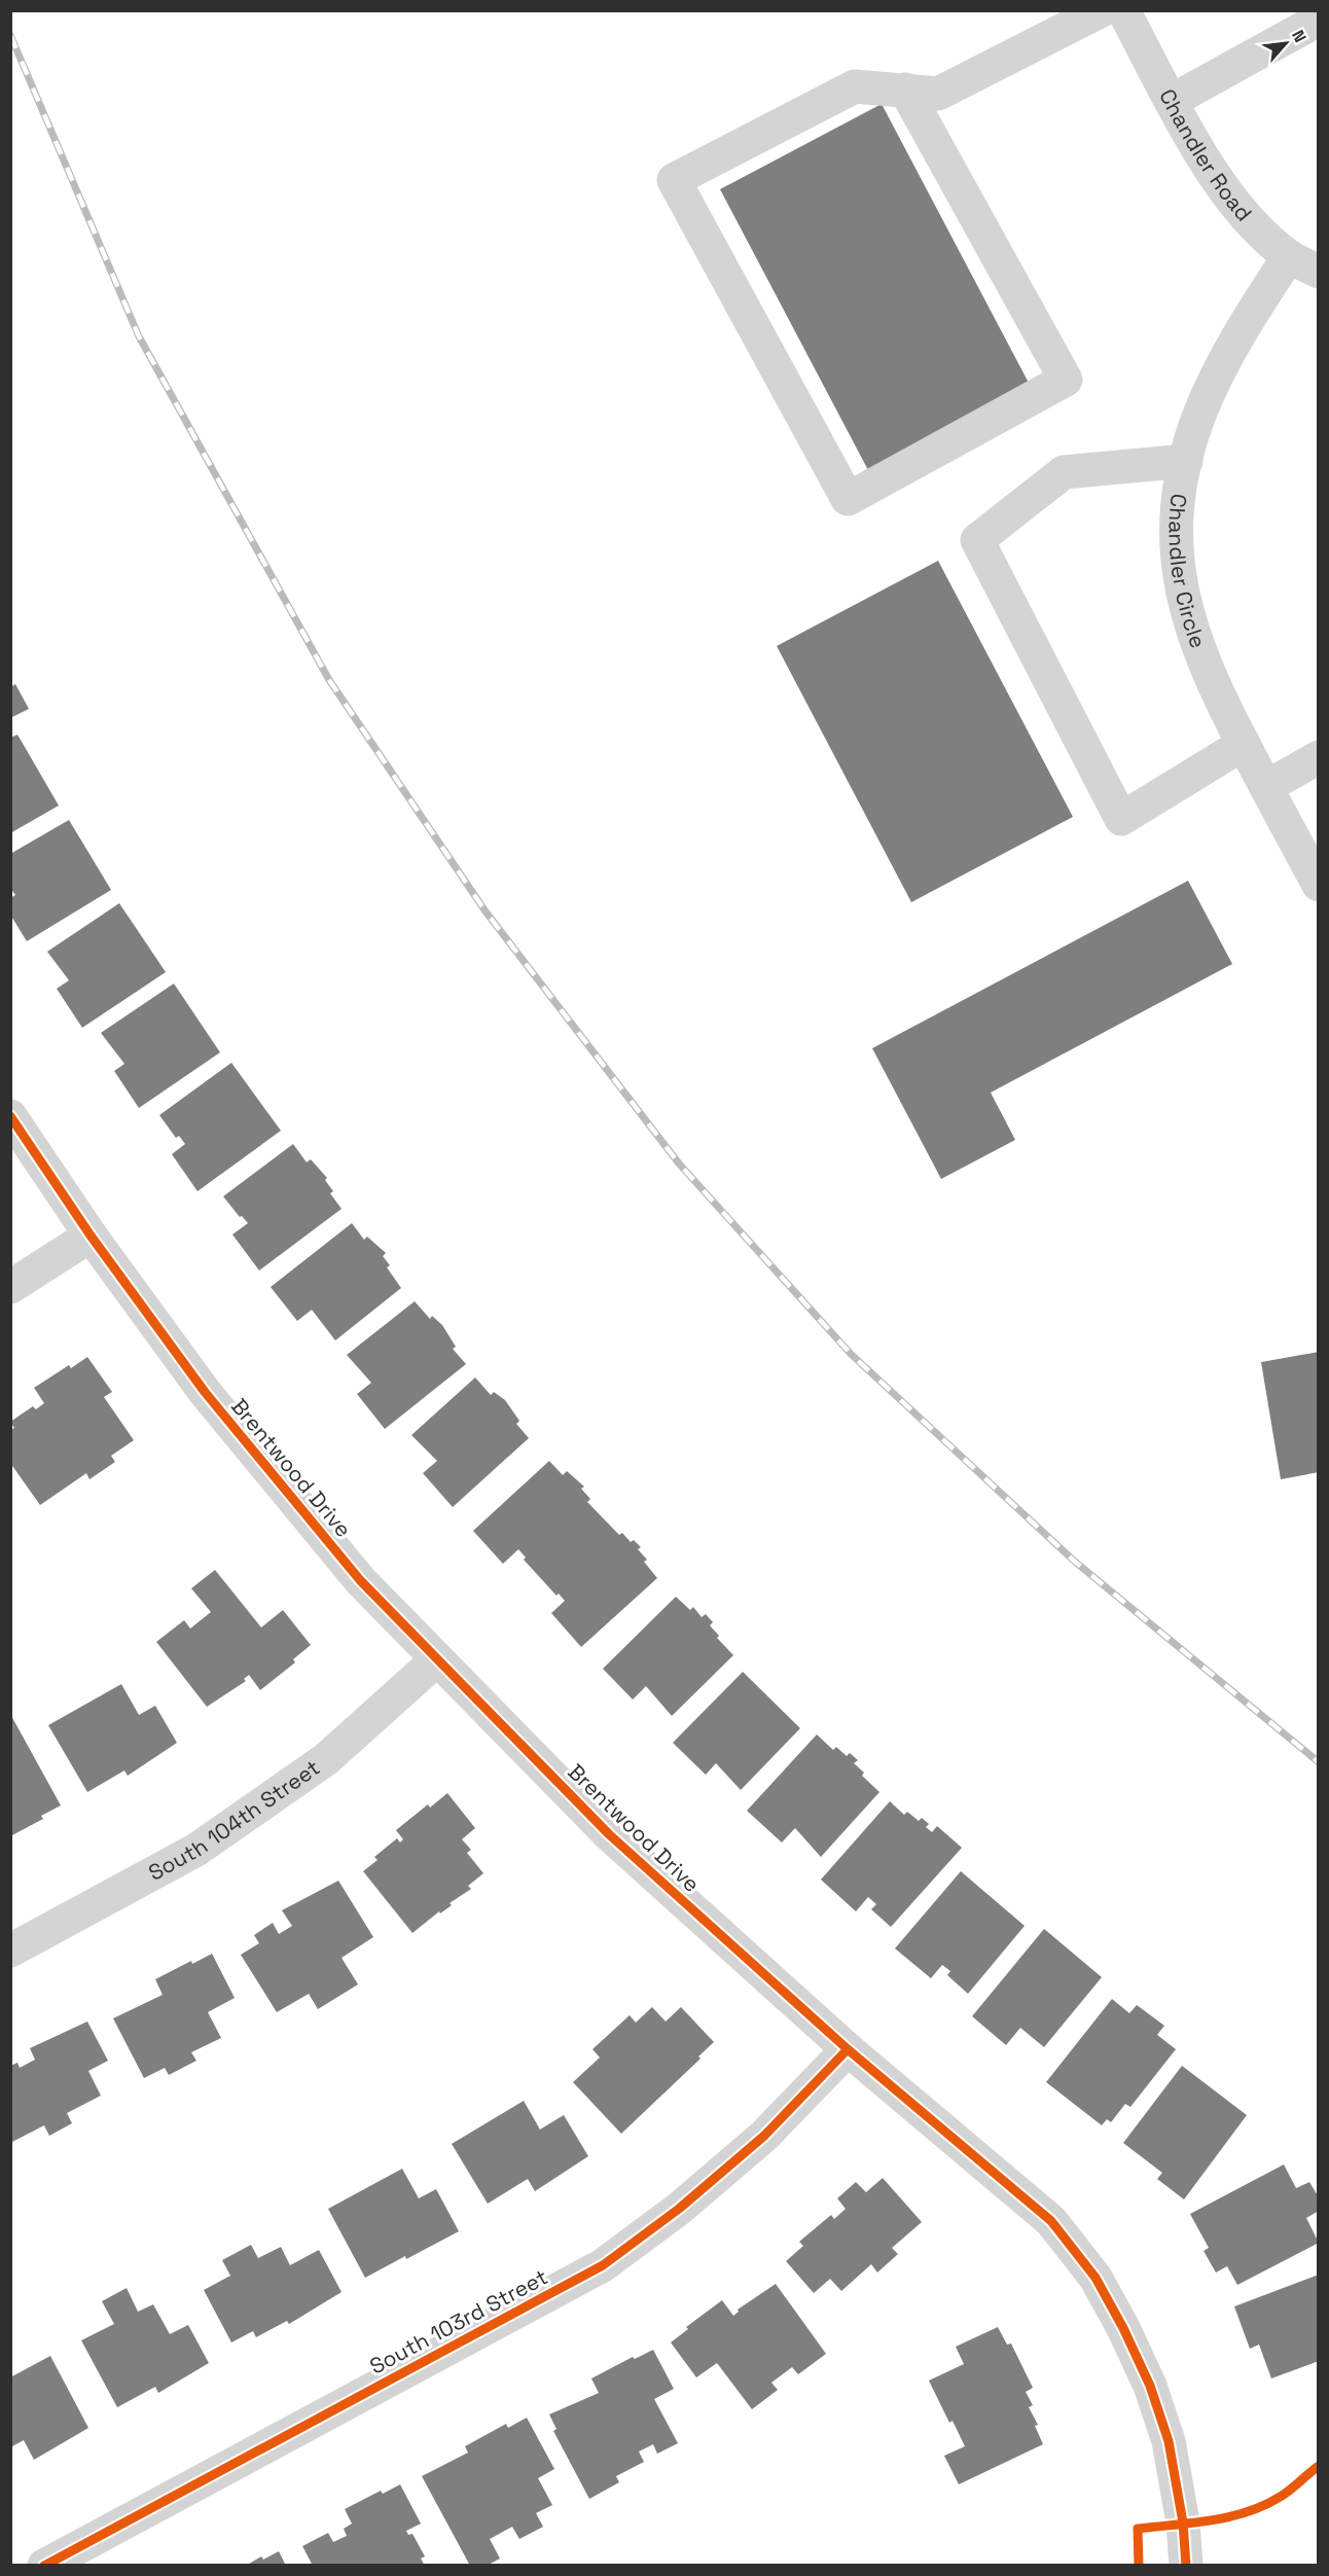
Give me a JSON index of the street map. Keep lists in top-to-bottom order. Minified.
{"streets":{"street":["Chandler Road","Chandler Circle","Brentwood Drive","South 104th Street","South 103rd Street"]},"crossings":[["Chandler Road","Chandler Circle"],["Brentwood Drive","South 104th Street"],["Brentwood Drive","South 103rd Street"]],"north":"top right"}
